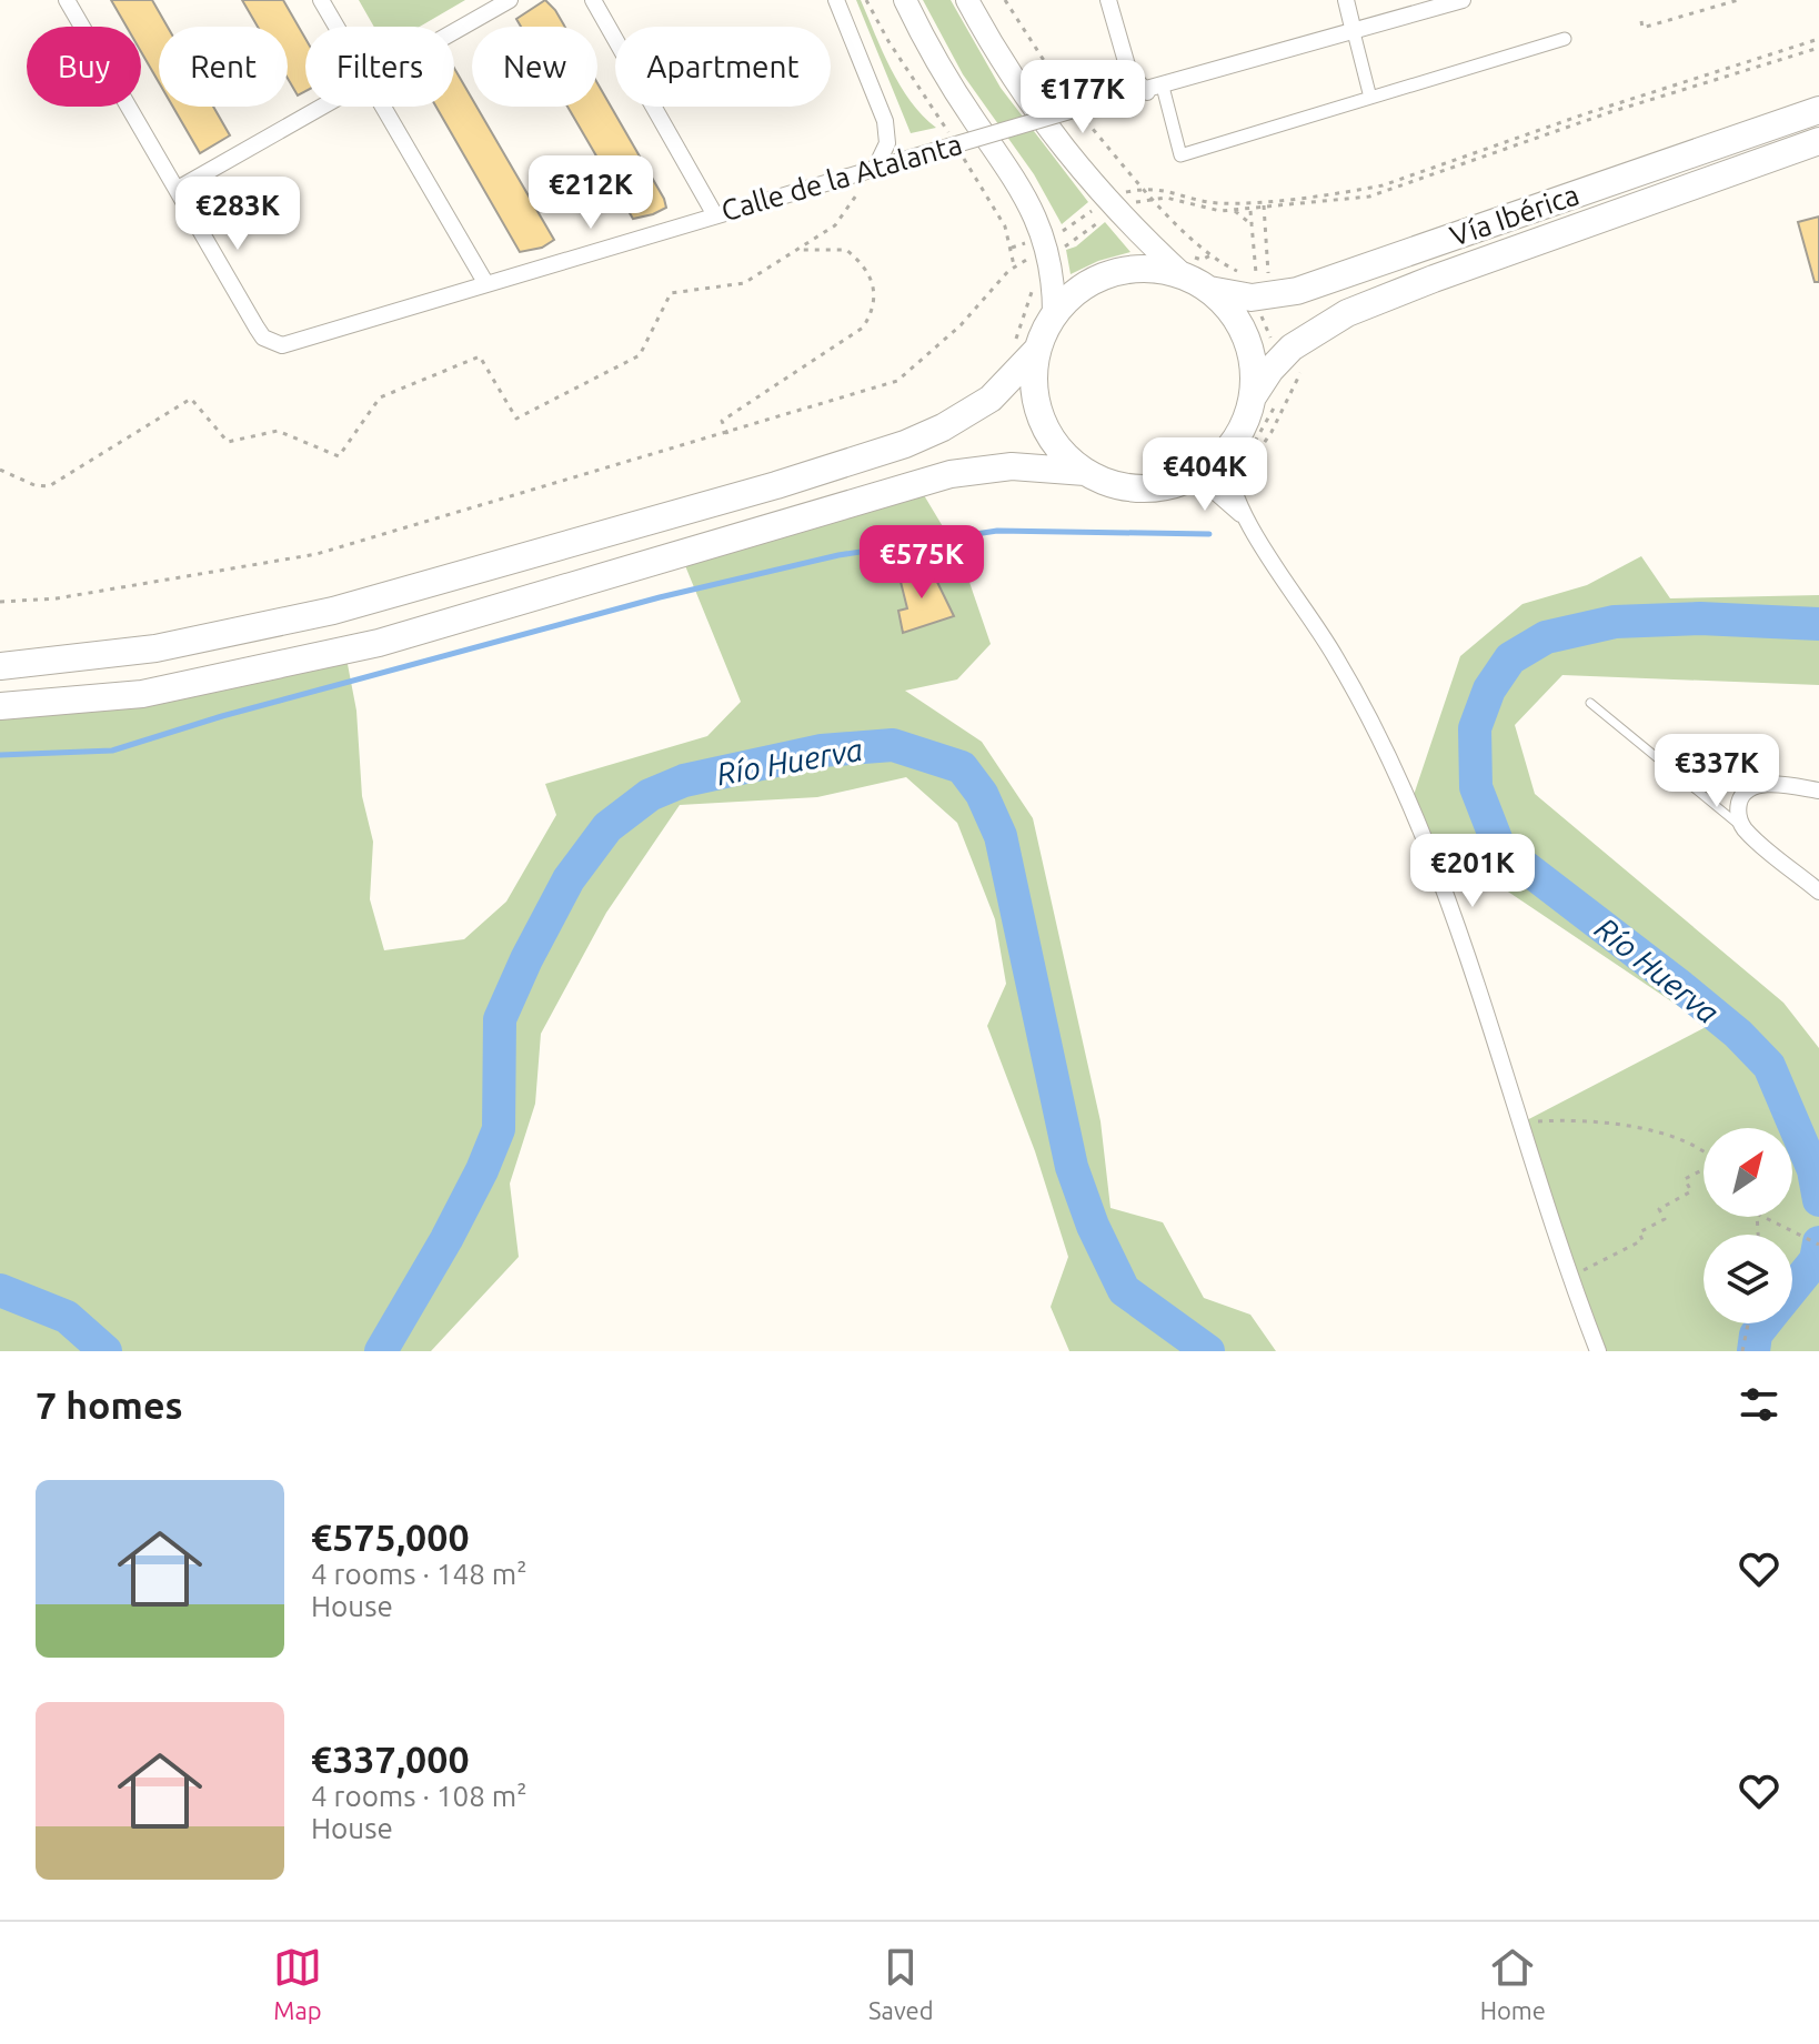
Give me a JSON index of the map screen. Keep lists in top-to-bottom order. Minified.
{"streets":{"highway":["Vía Ibérica"],"street":["Calle de la Atalanta"]},"water":["Río Huerva"],"north":"top right","page":{"chip":["Buy","Rent","Filters","New","Apartment"],"price":["€177K","€212K","€283K","€404K","€575K","€337K","€201K"],"heading":"7 homes","list":[{"name":"€575,000","note":"4 rooms · 148 m² · House"},{"name":"€337,000","note":"4 rooms · 108 m² · House"}],"tabs":["Map","Saved","Home"]}}
